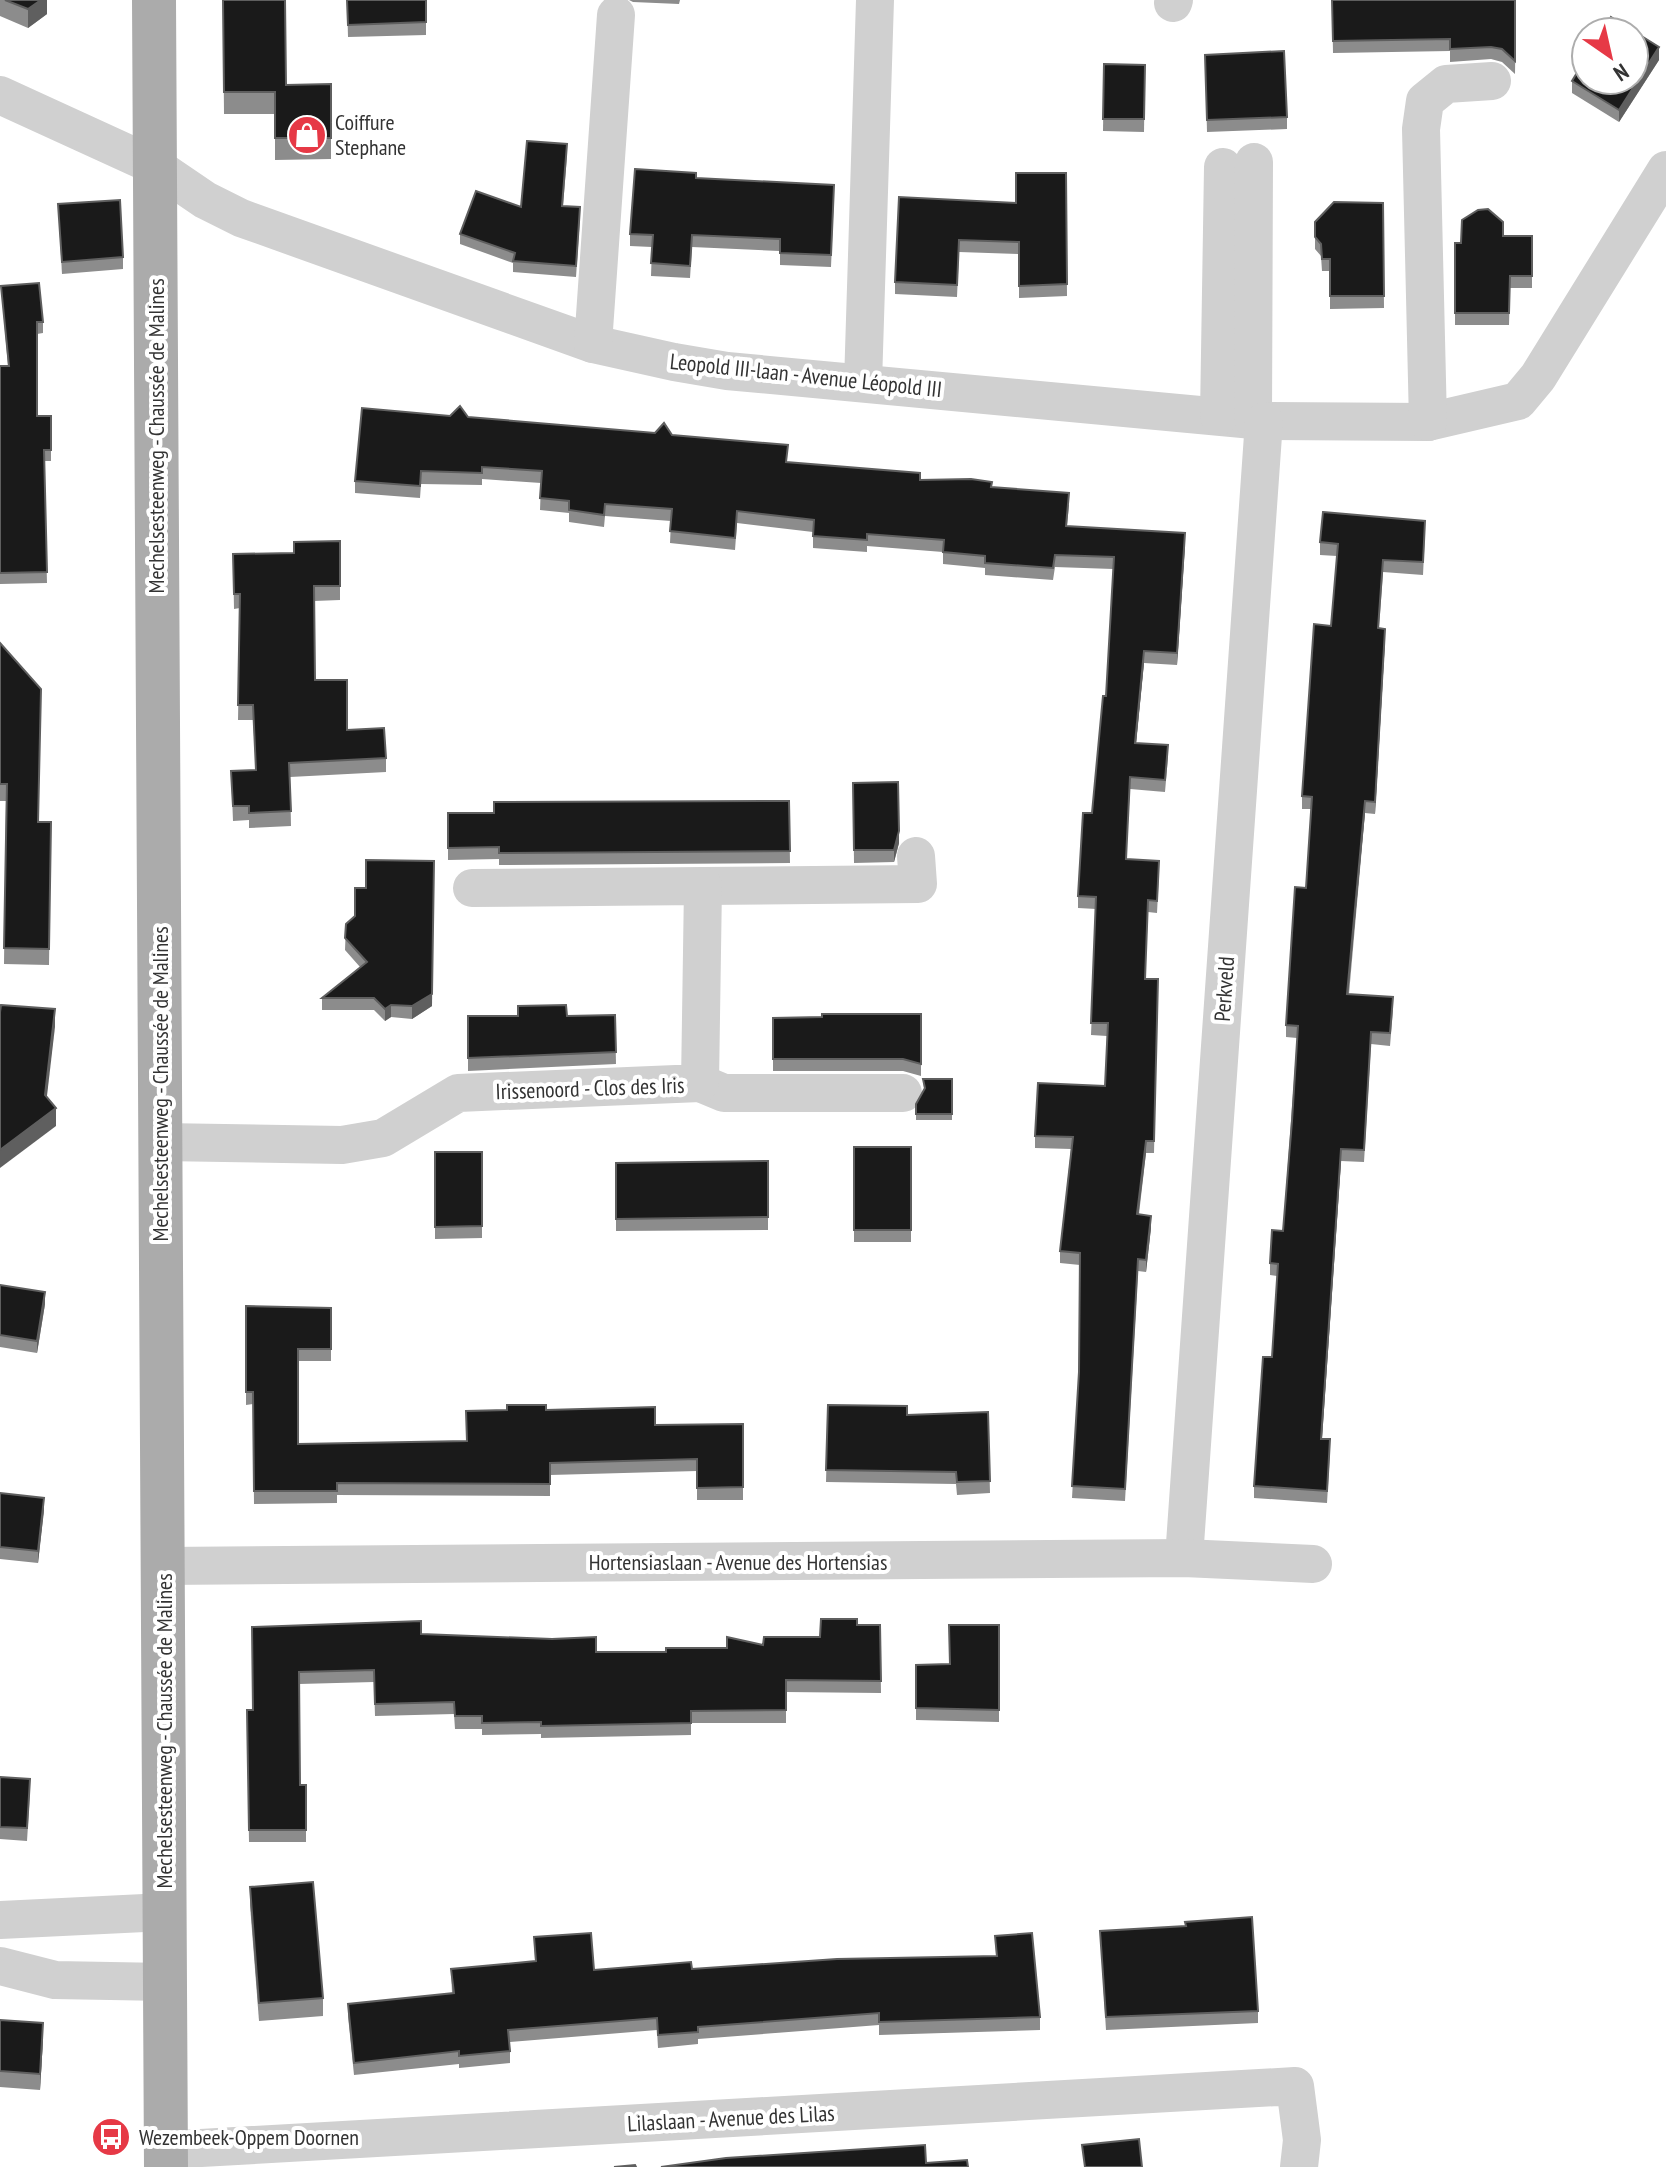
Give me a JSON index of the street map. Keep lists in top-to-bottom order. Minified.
{"streets":{"main road":["Mechelsesteenweg - Chaussée de Malines"],"street":["Leopold III-laan - Avenue Léopold III","Perkveld","Irissenoord - Clos des Iris","Hortensiaslaan - Avenue des Hortensias","Lilaslaan - Avenue des Lilas"]},"crossings":[["Leopold III-laan - Avenue Léopold III","Mechelsesteenweg - Chaussée de Malines"],["Leopold III-laan - Avenue Léopold III","Perkveld"],["Mechelsesteenweg - Chaussée de Malines","Irissenoord - Clos des Iris"],["Mechelsesteenweg - Chaussée de Malines","Hortensiaslaan - Avenue des Hortensias"],["Mechelsesteenweg - Chaussée de Malines","Lilaslaan - Avenue des Lilas"],["Perkveld","Hortensiaslaan - Avenue des Hortensias"]],"places":{"shop":["Coiffure Stephane"],"bus stop":["Wezembeek-Oppem Doornen"]},"north":"bottom right"}
